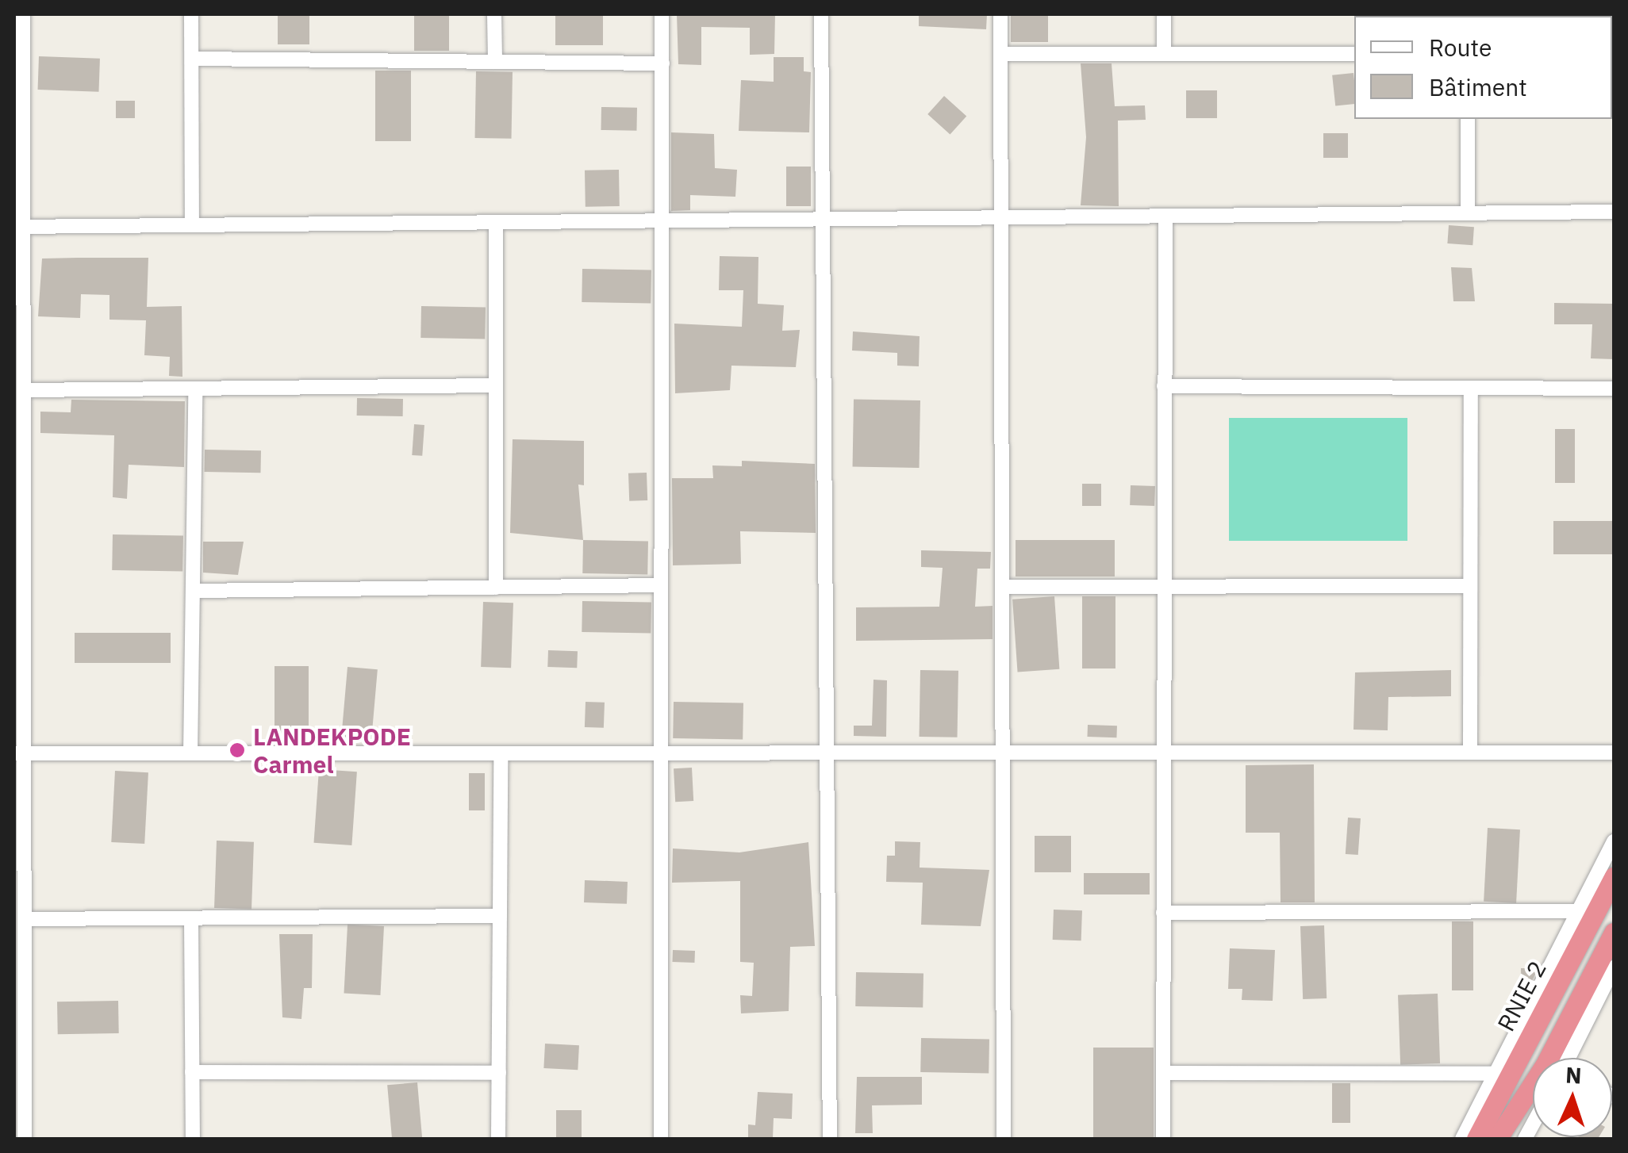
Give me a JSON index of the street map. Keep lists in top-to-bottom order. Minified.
{"streets":{"highway":["RNIE 2"]},"places":["LANDEKPODE Carmel"],"legend":["Route","Bâtiment"],"north":"top"}
